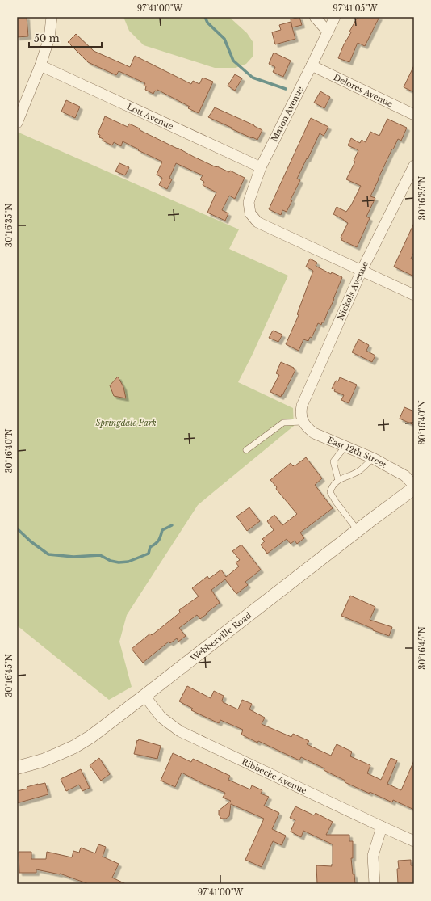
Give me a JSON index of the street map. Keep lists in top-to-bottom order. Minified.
{"streets":{"street":["Delores Avenue","Mason Avenue","Lott Avenue","Nickols Avenue","East 12th Street","Webberville Road","Ribbecke Avenue"]},"crossings":[["Delores Avenue","Mason Avenue"],["Mason Avenue","Lott Avenue"],["Mason Avenue","Nickols Avenue"],["Nickols Avenue","East 12th Street"],["East 12th Street","Webberville Road"],["Webberville Road","Ribbecke Avenue"]],"parks":["Springdale Park"],"scale_bar":"50 m","coordinates":["97°41'00\"W","97°41'05\"W","30°16'35\"N","30°16'40\"N","30°16'45\"N"]}
